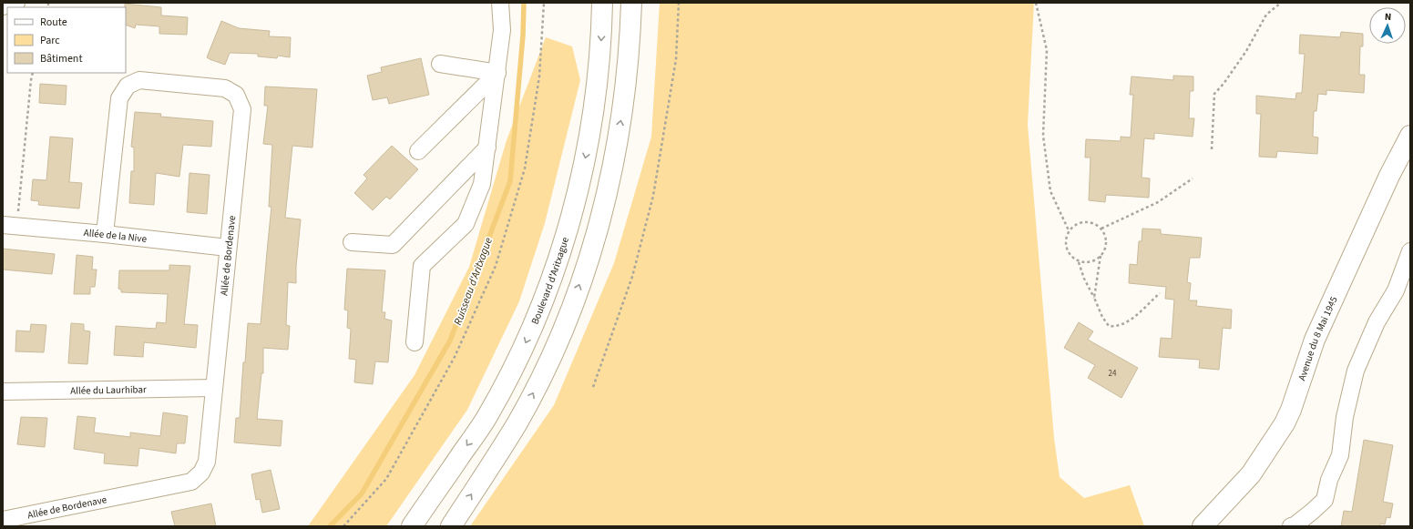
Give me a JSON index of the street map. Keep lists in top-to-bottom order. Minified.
{"streets":{"main road":["Boulevard d'Aritxague","Avenue du 8 Mai 1945"],"street":["Allée de la Nive","Allée de Bordenave","Allée du Laurhibar"]},"crossings":[["Allée de la Nive","Allée de Bordenave"],["Allée de Bordenave","Allée du Laurhibar"]],"water":["Ruisseau d'Aritxague"],"house_numbers":["24"],"legend":["Route","Parc","Bâtiment"],"north":"top"}
